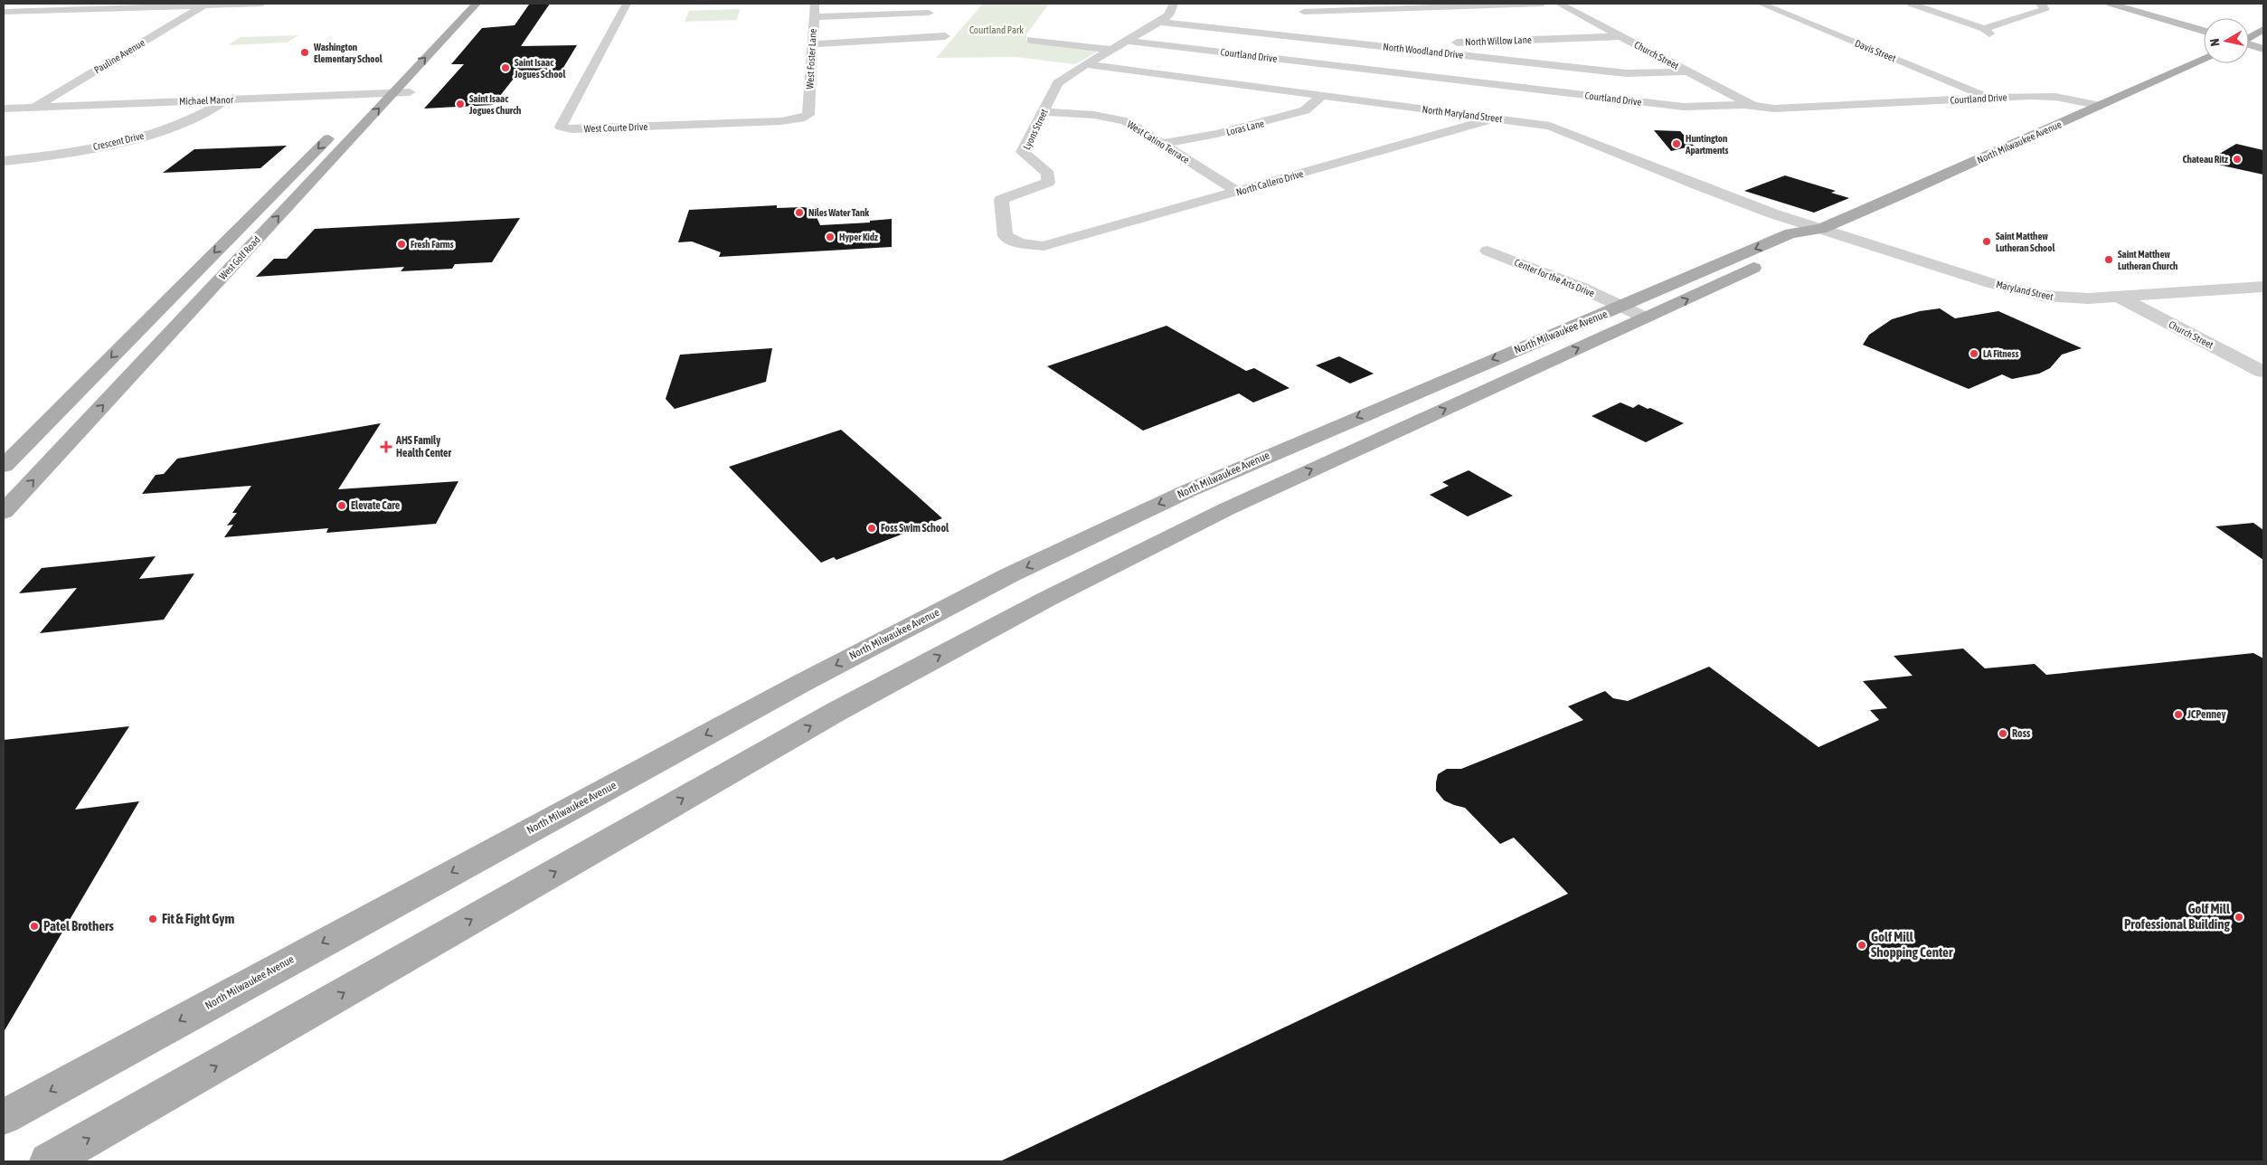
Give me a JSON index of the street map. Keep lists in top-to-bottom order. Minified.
{"streets":{"main road":["North Milwaukee Avenue","West Golf Road"],"street":["North Willow Lane","North Woodland Drive","Davis Street","Courtland Drive","Church Street","Pauline Avenue","West Foster Lane","Michael Manor","North Maryland Street","West Courte Drive","Loras Lane","Lyons Street","Crescent Drive","West Catino Terrace","North Callero Drive","Center for the Arts Drive","Maryland Street"]},"crossings":[["North Willow Lane","North Woodland Drive"],["North Willow Lane","Church Street"],["North Woodland Drive","Church Street"],["North Woodland Drive","Lyons Street"],["Davis Street","Courtland Drive"],["Courtland Drive","Church Street"],["Courtland Drive","Lyons Street"],["Courtland Drive","North Milwaukee Avenue"],["Church Street","Maryland Street"],["Pauline Avenue","Michael Manor"],["West Foster Lane","West Courte Drive"],["Michael Manor","Crescent Drive"],["Michael Manor","West Golf Road"],["North Maryland Street","Loras Lane"],["North Maryland Street","Lyons Street"],["North Maryland Street","North Milwaukee Avenue"],["North Maryland Street","North Callero Drive"],["North Maryland Street","Maryland Street"],["Loras Lane","West Catino Terrace"],["Lyons Street","West Catino Terrace"],["Lyons Street","North Callero Drive"],["West Catino Terrace","North Callero Drive"],["North Milwaukee Avenue","Center for the Arts Drive"],["North Milwaukee Avenue","Maryland Street"]],"parks":["Courtland Park"],"places":{"other":["Washington Elementary School","Saint Isaac Jogues School","Saint Isaac Jogues Church","Huntington Apartments","Chateau Ritz","Niles Water Tank","Hyper Kidz","Saint Matthew Lutheran School","Fresh Farms","Saint Matthew Lutheran Church","LA Fitness","Elevate Care","Foss Swim School","JCPenney","Ross","Golf Mill Professional Building","Fit & Fight Gym","Patel Brothers","Golf Mill Shopping Center"],"health":["AHS Family Health Center"]},"north":"left"}
